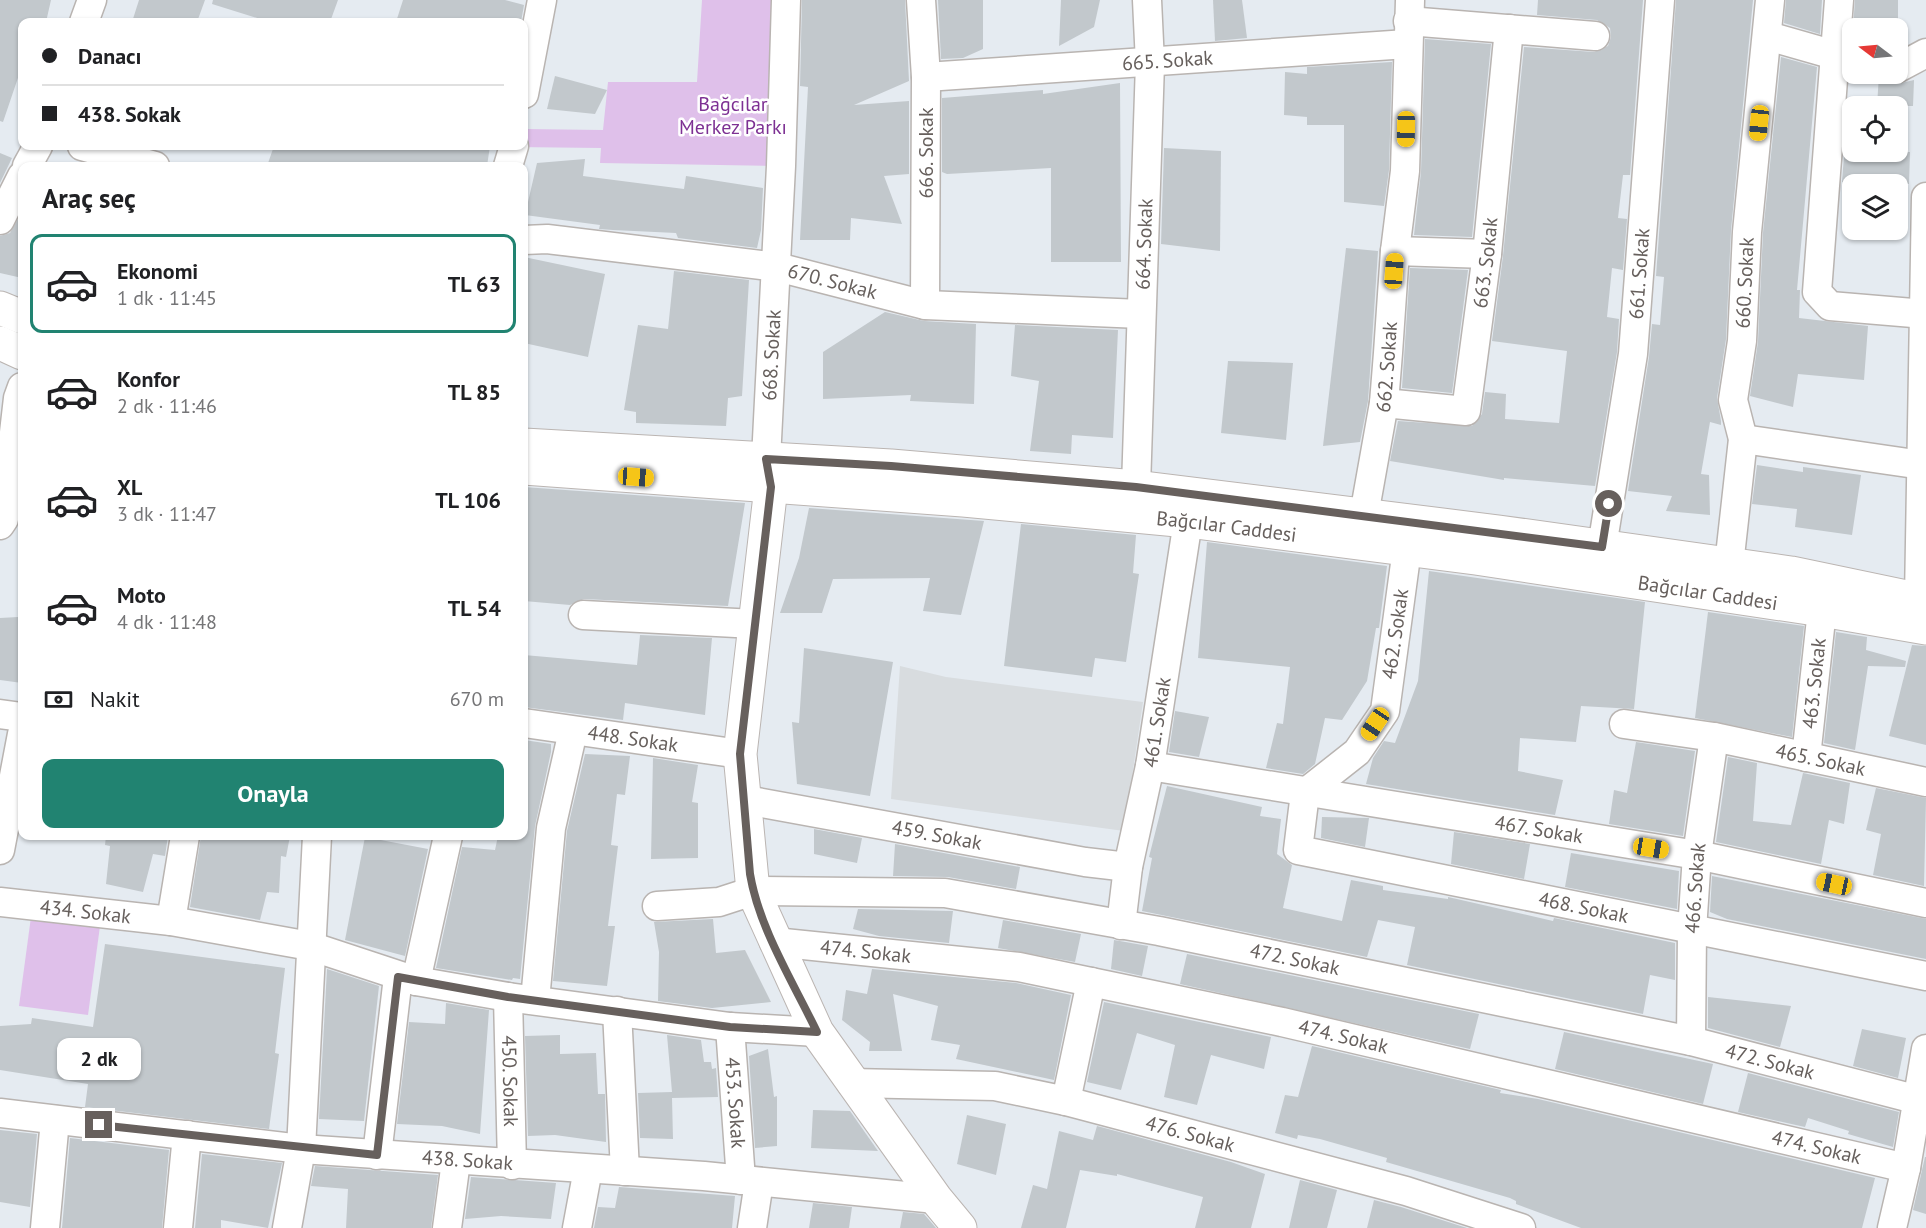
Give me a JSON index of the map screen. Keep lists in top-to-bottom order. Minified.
{"streets":{"main road":["Bağcılar Caddesi"],"street":["665. Sokak","666. Sokak","664. Sokak","663. Sokak","661. Sokak","670. Sokak","660. Sokak","668. Sokak","662. Sokak","462. Sokak","463. Sokak","461. Sokak","448. Sokak","465. Sokak","467. Sokak","459. Sokak","466. Sokak","468. Sokak","434. Sokak","474. Sokak","472. Sokak","450. Sokak","453. Sokak","476. Sokak","438. Sokak"]},"crossings":[["665. Sokak","666. Sokak"],["665. Sokak","664. Sokak"],["665. Sokak","663. Sokak"],["665. Sokak","662. Sokak"],["666. Sokak","670. Sokak"],["664. Sokak","670. Sokak"],["664. Sokak","Bağcılar Caddesi"],["663. Sokak","662. Sokak"],["661. Sokak","Bağcılar Caddesi"],["670. Sokak","668. Sokak"],["660. Sokak","Bağcılar Caddesi"],["668. Sokak","Bağcılar Caddesi"],["662. Sokak","Bağcılar Caddesi"],["Bağcılar Caddesi","462. Sokak"],["Bağcılar Caddesi","463. Sokak"],["Bağcılar Caddesi","461. Sokak"],["462. Sokak","467. Sokak"],["462. Sokak","468. Sokak"],["463. Sokak","465. Sokak"],["461. Sokak","467. Sokak"],["461. Sokak","459. Sokak"],["461. Sokak","472. Sokak"],["448. Sokak","450. Sokak"],["465. Sokak","466. Sokak"],["467. Sokak","466. Sokak"],["467. Sokak","468. Sokak"],["466. Sokak","468. Sokak"],["466. Sokak","472. Sokak"],["434. Sokak","450. Sokak"],["434. Sokak","453. Sokak"],["450. Sokak","438. Sokak"],["453. Sokak","438. Sokak"]],"parks":["Bağcılar Merkez Parkı"],"north":"left","page":{"banner":["Danacı","438. Sokak"],"heading":"Araç seç","list":[{"name":"Ekonomi","note":"1 dk · 11:45","value":"TL 63"},{"name":"Konfor","note":"2 dk · 11:46","value":"TL 85"},{"name":"XL","note":"3 dk · 11:47","value":"TL 106"},{"name":"Moto","note":"4 dk · 11:48","value":"TL 54"}],"pay":["Nakit","670 m"],"buttons":"Onayla","bubble":"2 dk"}}
